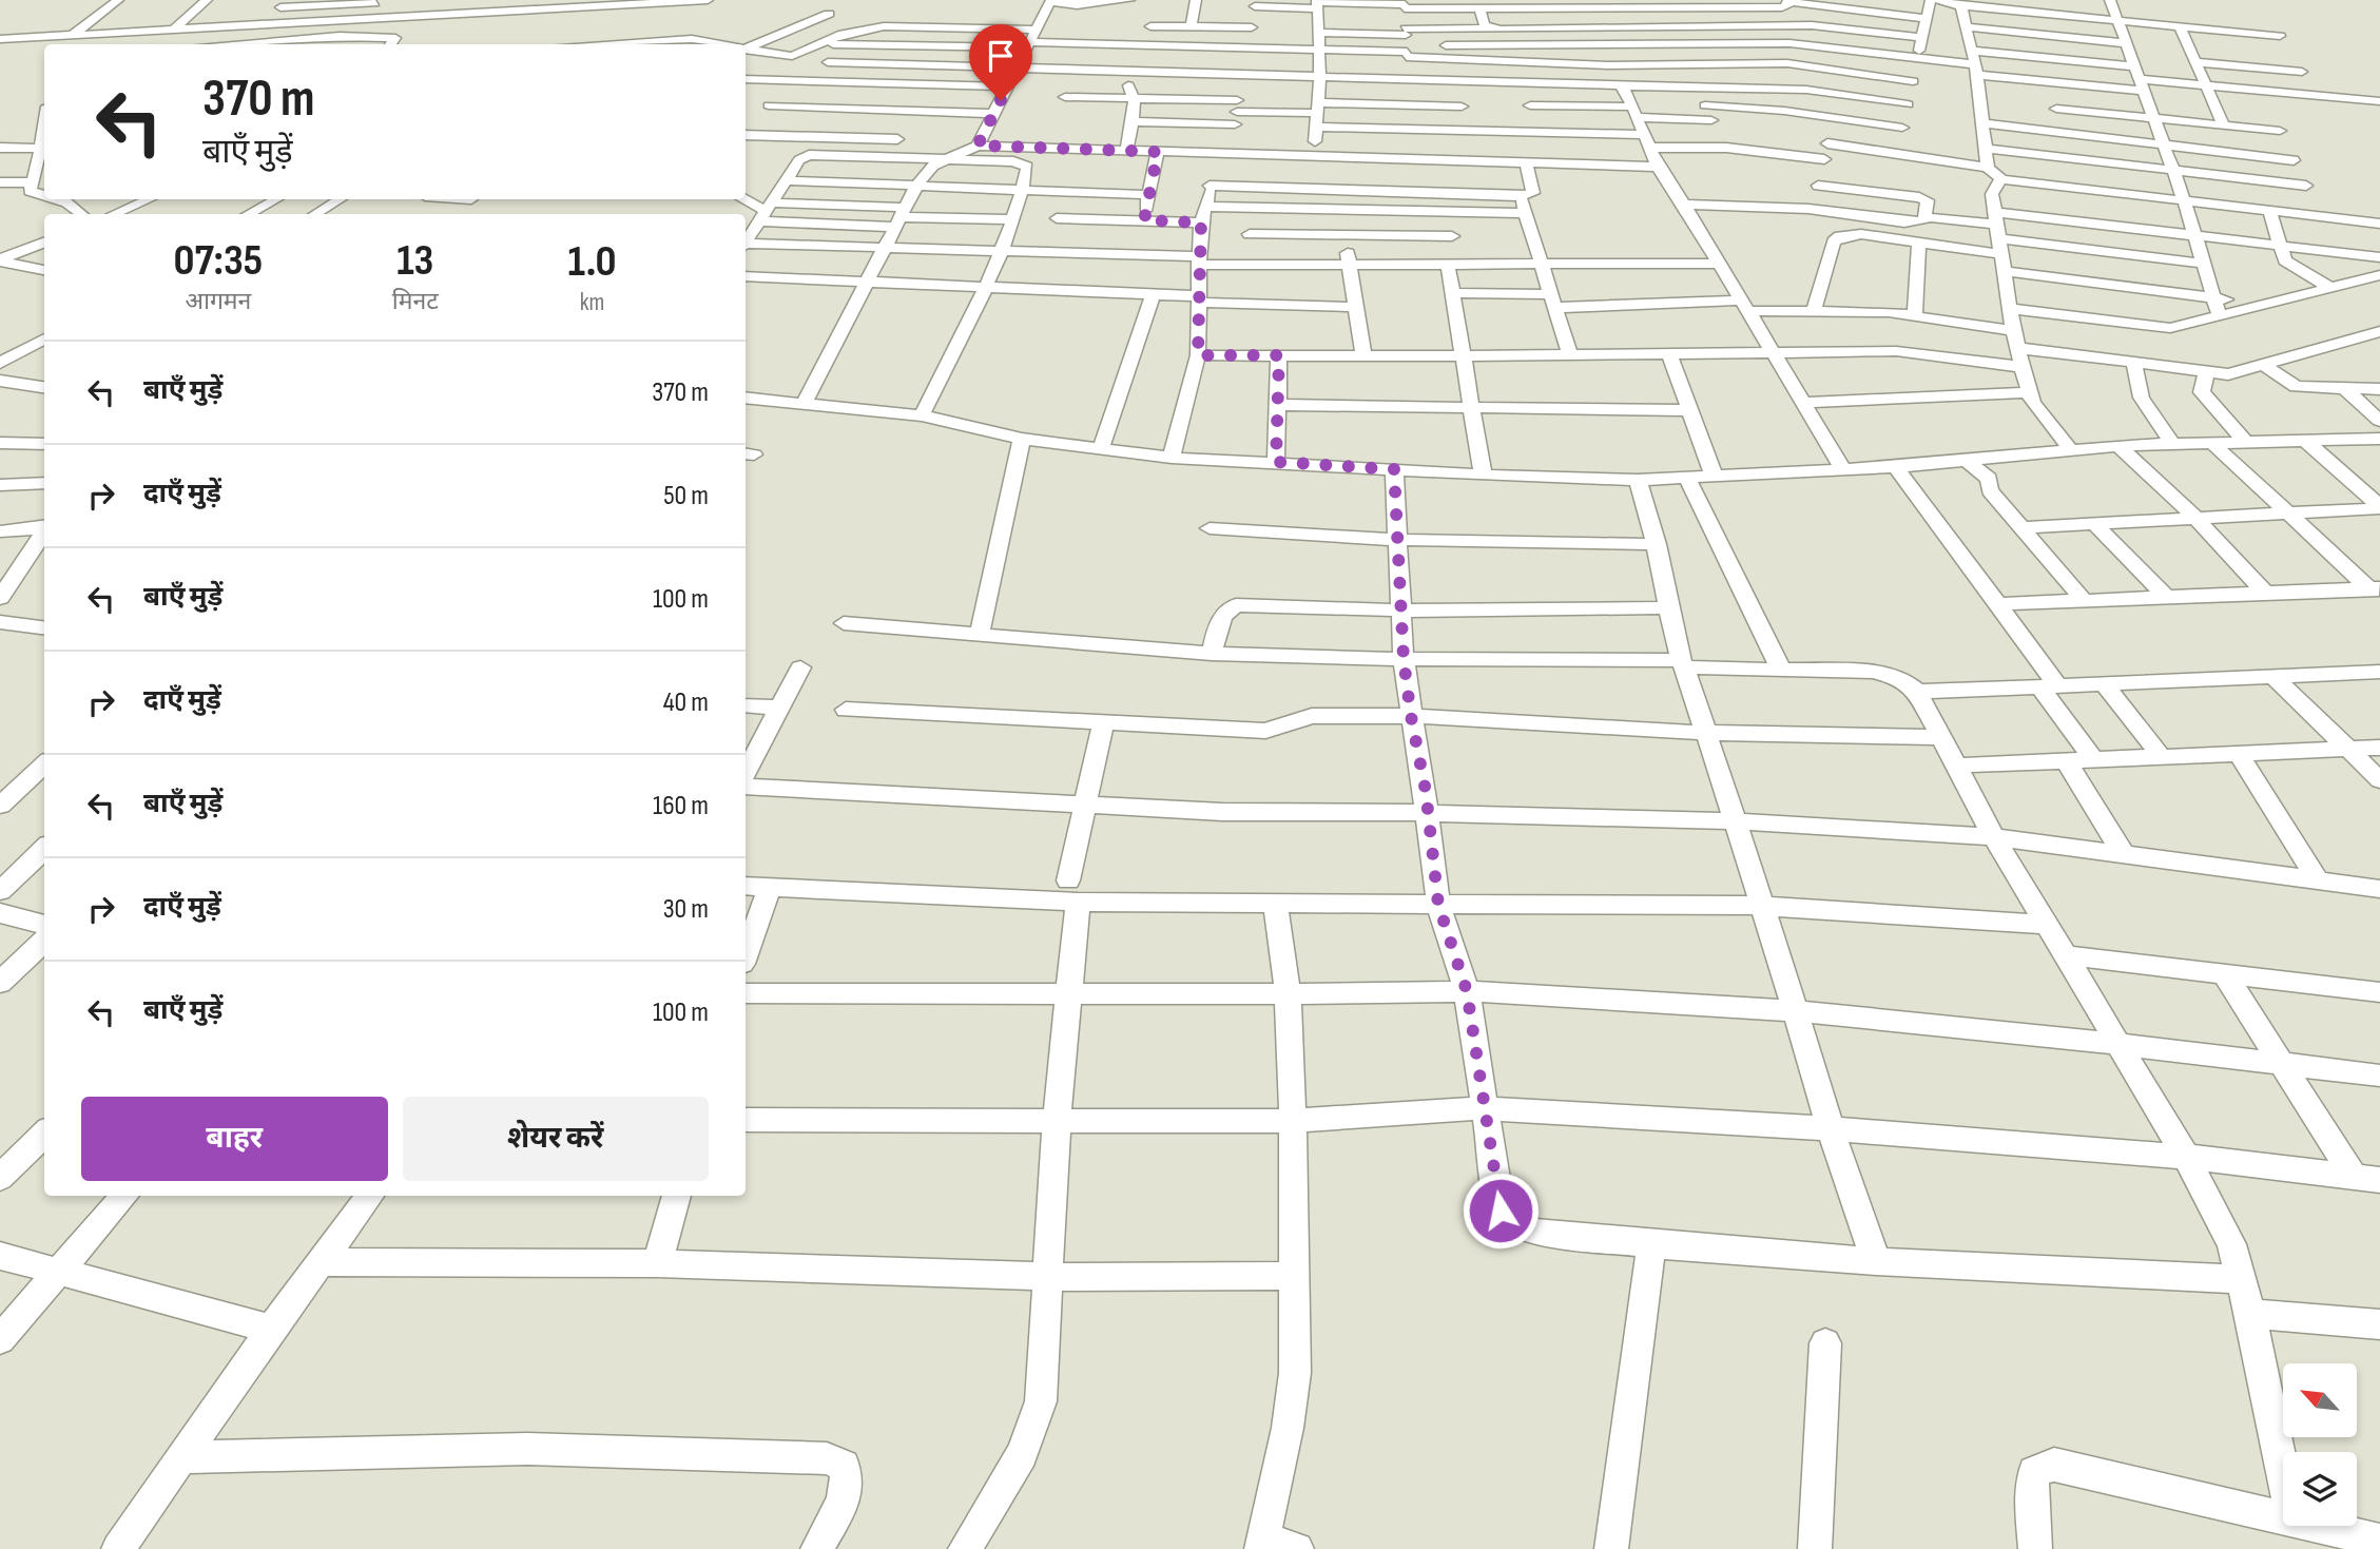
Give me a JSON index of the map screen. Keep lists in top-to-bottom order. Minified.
{"north":"top left","page":{"turn":["370 m","बाएँ मुड़ें"],"eta":["07:35","आगमन","13","मिनट","1.0","km"],"list":[{"name":"बाएँ मुड़ें","value":"370 m"},{"name":"दाएँ मुड़ें","value":"50 m"},{"name":"बाएँ मुड़ें","value":"100 m"},{"name":"दाएँ मुड़ें","value":"40 m"},{"name":"बाएँ मुड़ें","value":"160 m"},{"name":"दाएँ मुड़ें","value":"30 m"},{"name":"बाएँ मुड़ें","value":"100 m"}],"buttons":["बाहर","शेयर करें"]}}
